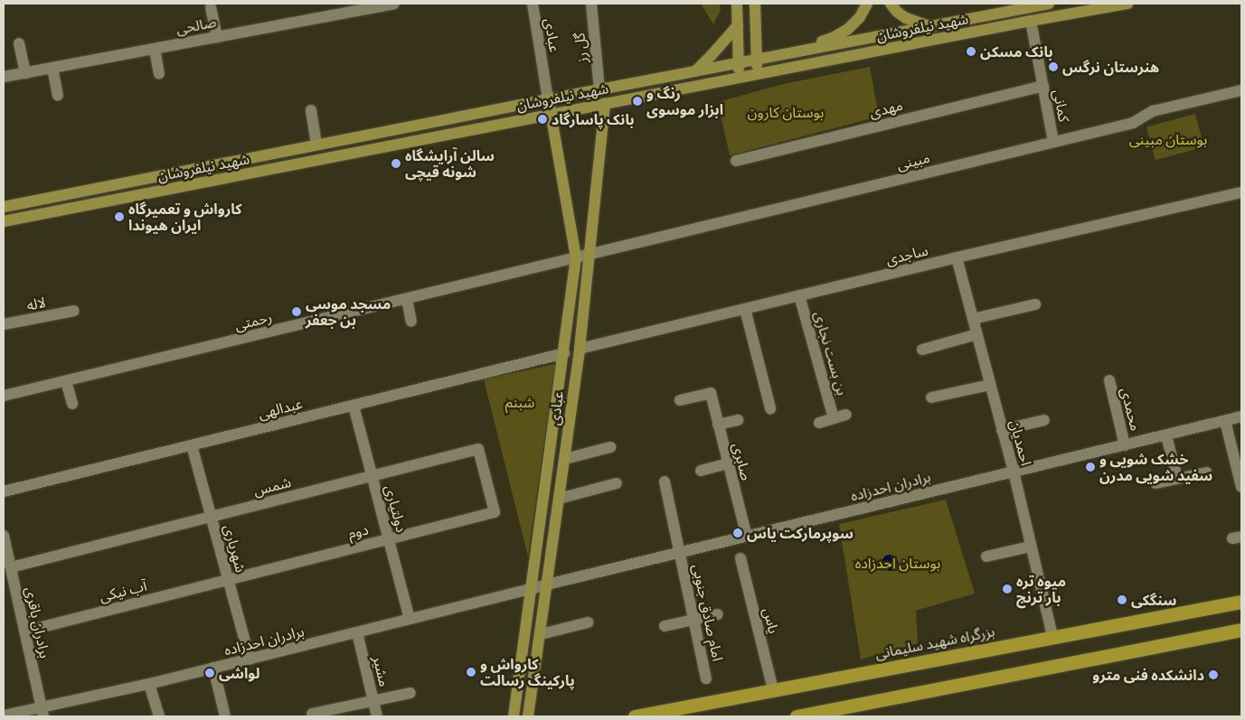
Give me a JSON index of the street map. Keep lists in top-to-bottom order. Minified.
{"streets":{"highway":["بزرگراه شهید سلیمانی"],"main road":["شهید نیلفروشان","عبادی"],"street":["صالحی","گل رز","کمانی","مهدی","مبینی","ساجدی","لاله","رحمتی","بن بست نجاری","عبدالهی","محمدی","احمدیان","صابری","شمس","برادران احدزاده","دولتیاری","دوم","شهریاری","آب نیکی","امام صادق جنوبی","یاس","برادران باقری","مشیر"]},"crossings":[["شهید نیلفروشان","عبادی"],["شهید نیلفروشان","گل رز"],["شهید نیلفروشان","کمانی"],["عبادی","مبینی"],["عبادی","ساجدی"],["عبادی","رحمتی"],["عبادی","عبدالهی"],["عبادی","برادران احدزاده"],["کمانی","مهدی"],["کمانی","مبینی"],["مبینی","رحمتی"],["ساجدی","بن بست نجاری"],["ساجدی","احمدیان"],["عبدالهی","دولتیاری"],["عبدالهی","شهریاری"],["محمدی","برادران احدزاده"],["احمدیان","برادران احدزاده"],["احمدیان","بزرگراه شهید سلیمانی"],["صابری","برادران احدزاده"],["شمس","دولتیاری"],["شمس","دوم"],["شمس","شهریاری"],["شمس","برادران باقری"],["برادران احدزاده","دولتیاری"],["برادران احدزاده","شهریاری"],["برادران احدزاده","امام صادق جنوبی"],["برادران احدزاده","برادران باقری"],["برادران احدزاده","مشیر"],["دولتیاری","دوم"],["دوم","شهریاری"],["دوم","آب نیکی"],["شهریاری","آب نیکی"],["آب نیکی","برادران باقری"],["یاس","بزرگراه شهید سلیمانی"]],"parks":["بوستان کارون","بوستان مبینی","شبنم","بوستان احدزاده"],"places":["بانک مسکن","هنرستان نرگس","رنگ و ابزار موسوی","بانک پاسارگاد","سالن آرایشگاه شونه قیچی","کارواش و تعمیرگاه ایران هیوندا","مسجد موسی بن جعفر","خشک شویی و سفید شویی مدرن","سوپرمارکت یاس","میوه تره بار ترنج","سنگکی","کارواش و پارکینگ رسالت","لواشی","دانشکده فنی مترو"]}
